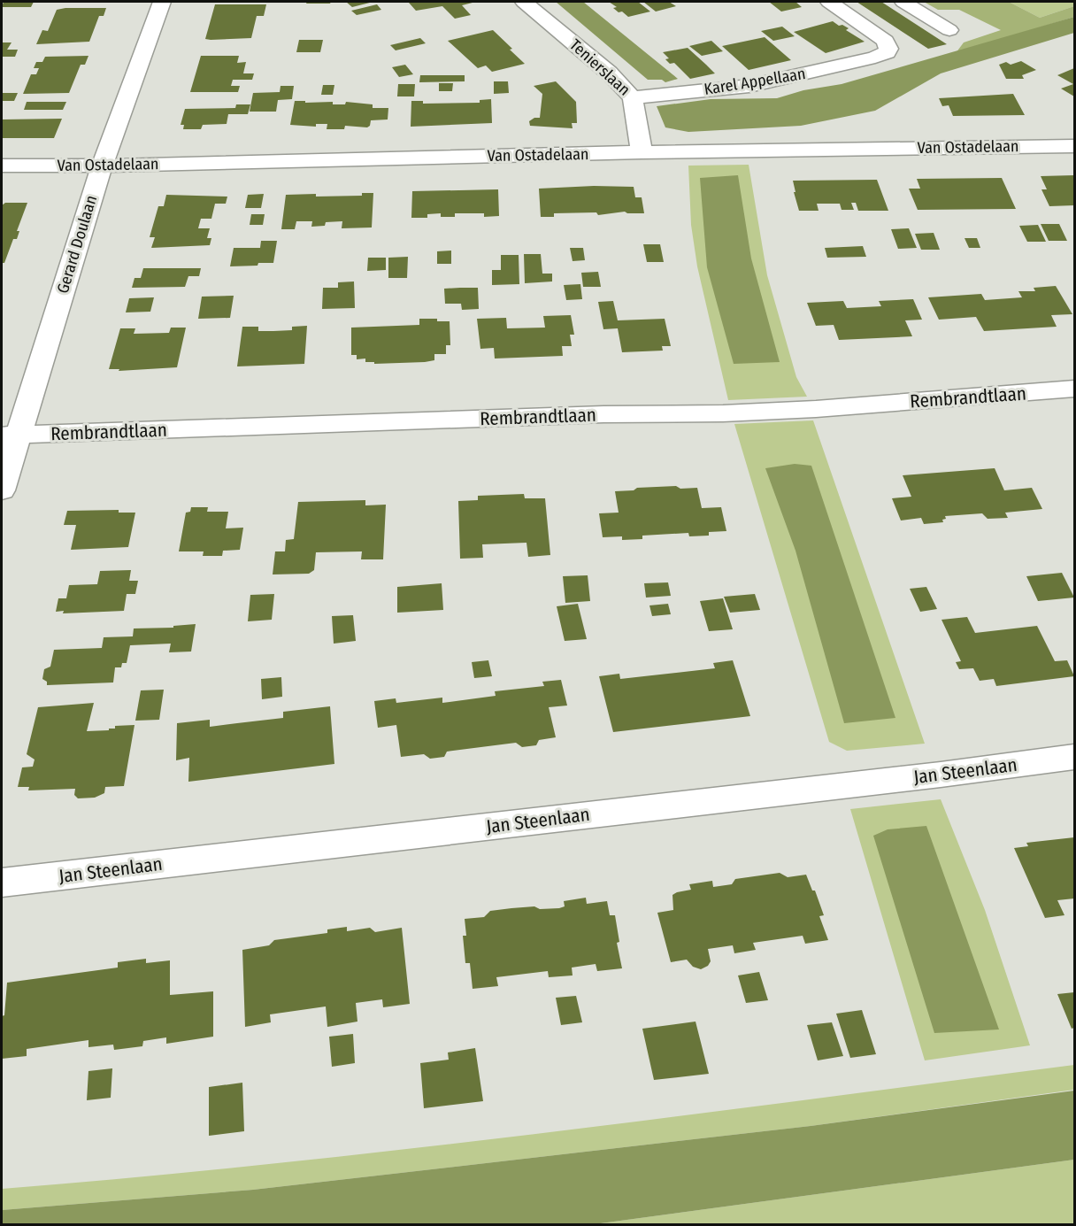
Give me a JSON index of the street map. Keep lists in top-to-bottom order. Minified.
{"streets":{"street":["Tenierslaan","Karel Appellaan","Van Ostadelaan","Gerard Doulaan","Rembrandtlaan","Jan Steenlaan"]},"crossings":[["Tenierslaan","Karel Appellaan"],["Tenierslaan","Van Ostadelaan"],["Van Ostadelaan","Gerard Doulaan"],["Gerard Doulaan","Rembrandtlaan"]]}
